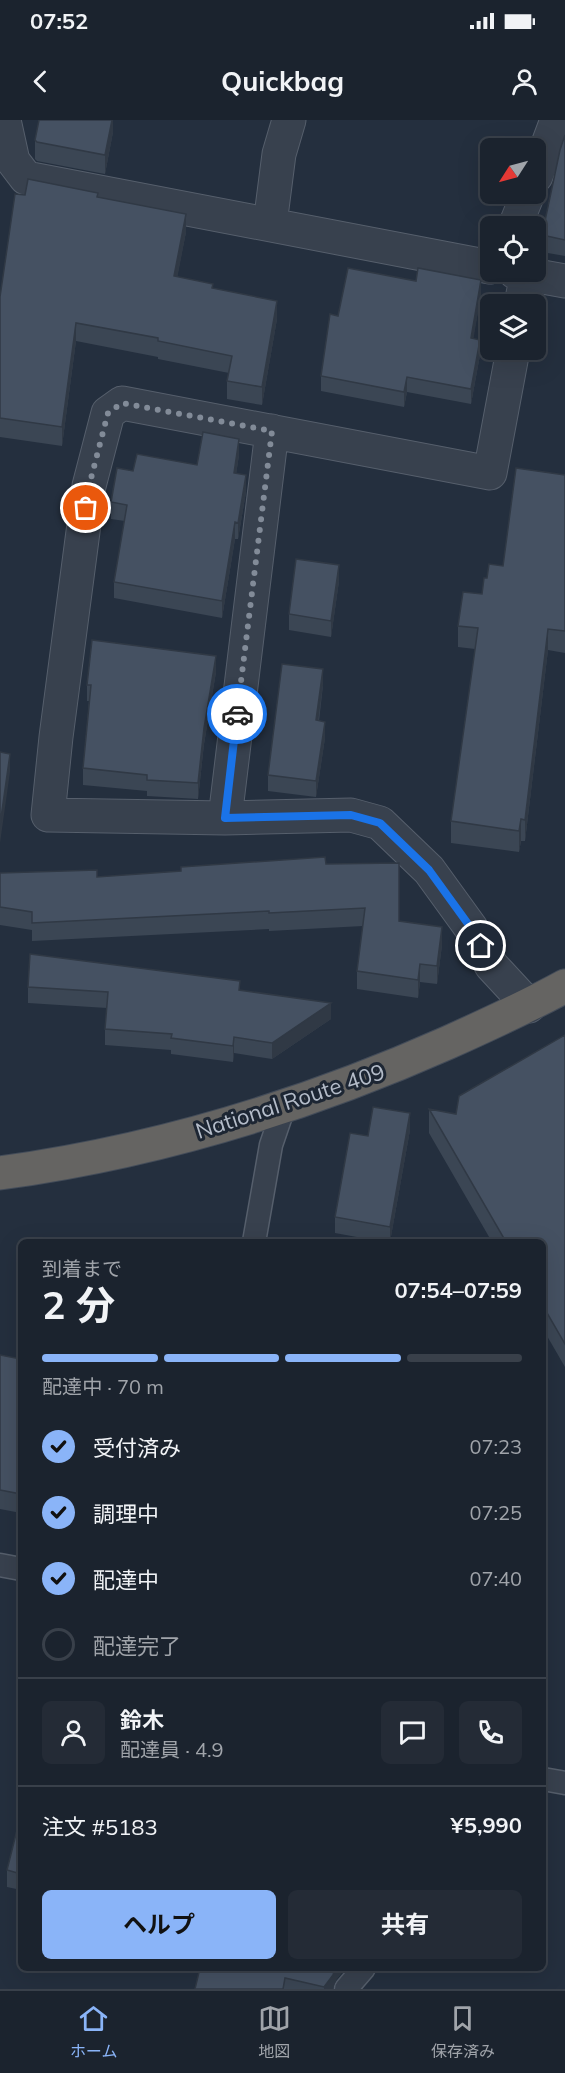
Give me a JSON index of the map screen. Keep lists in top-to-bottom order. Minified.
{"streets":{"highway":["National Route 409"]},"north":"bottom left","page":{"status":"07:52","header":"Quickbag","heading":["2 分","到着まで","07:54–07:59"],"panel":["鈴木","配達員 · 4.9","注文 #5183","¥5,990"],"bar":"配達中 · 70 m","list":[["受付済み","07:23"],["調理中","07:25"],["配達中","07:40"],"配達完了"],"buttons":["ヘルプ","共有"],"tabs":["ホーム","地図","保存済み"]}}
